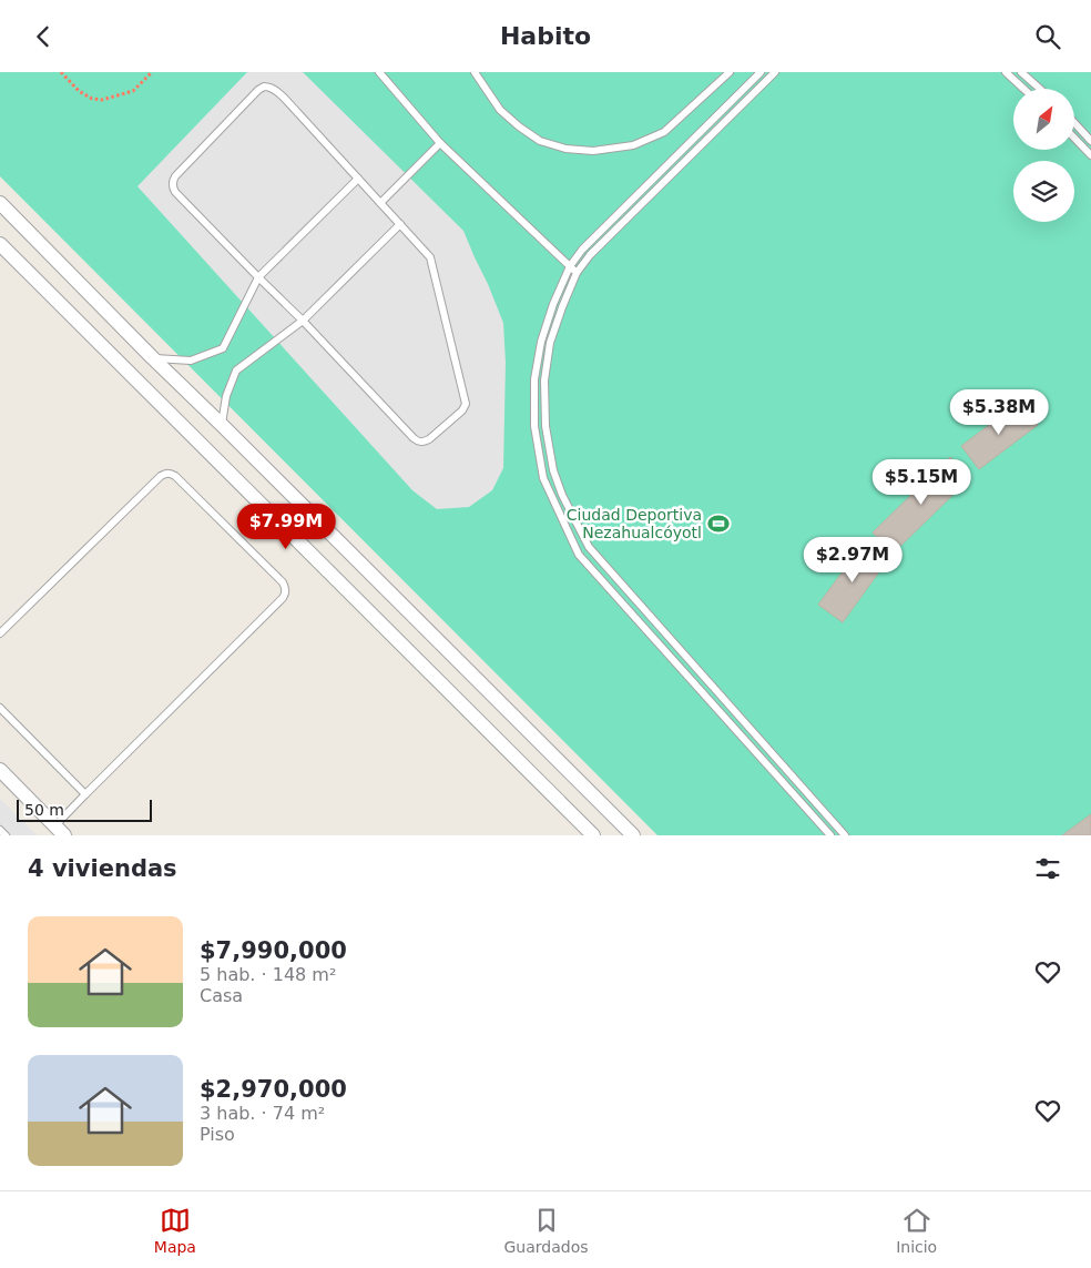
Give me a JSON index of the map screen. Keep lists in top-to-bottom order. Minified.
{"places":{"sports":["Ciudad Deportiva Nezahualcóyotl"]},"scale_bar":"50 m","north":"top right","page":{"header":"Habito","price":["$5.38M","$5.15M","$7.99M","$2.97M"],"scale":"50 m","heading":"4 viviendas","list":[{"name":"$7,990,000","note":"5 hab. · 148 m² · Casa"},{"name":"$2,970,000","note":"3 hab. · 74 m² · Piso"}],"tabs":["Mapa","Guardados","Inicio"]}}
